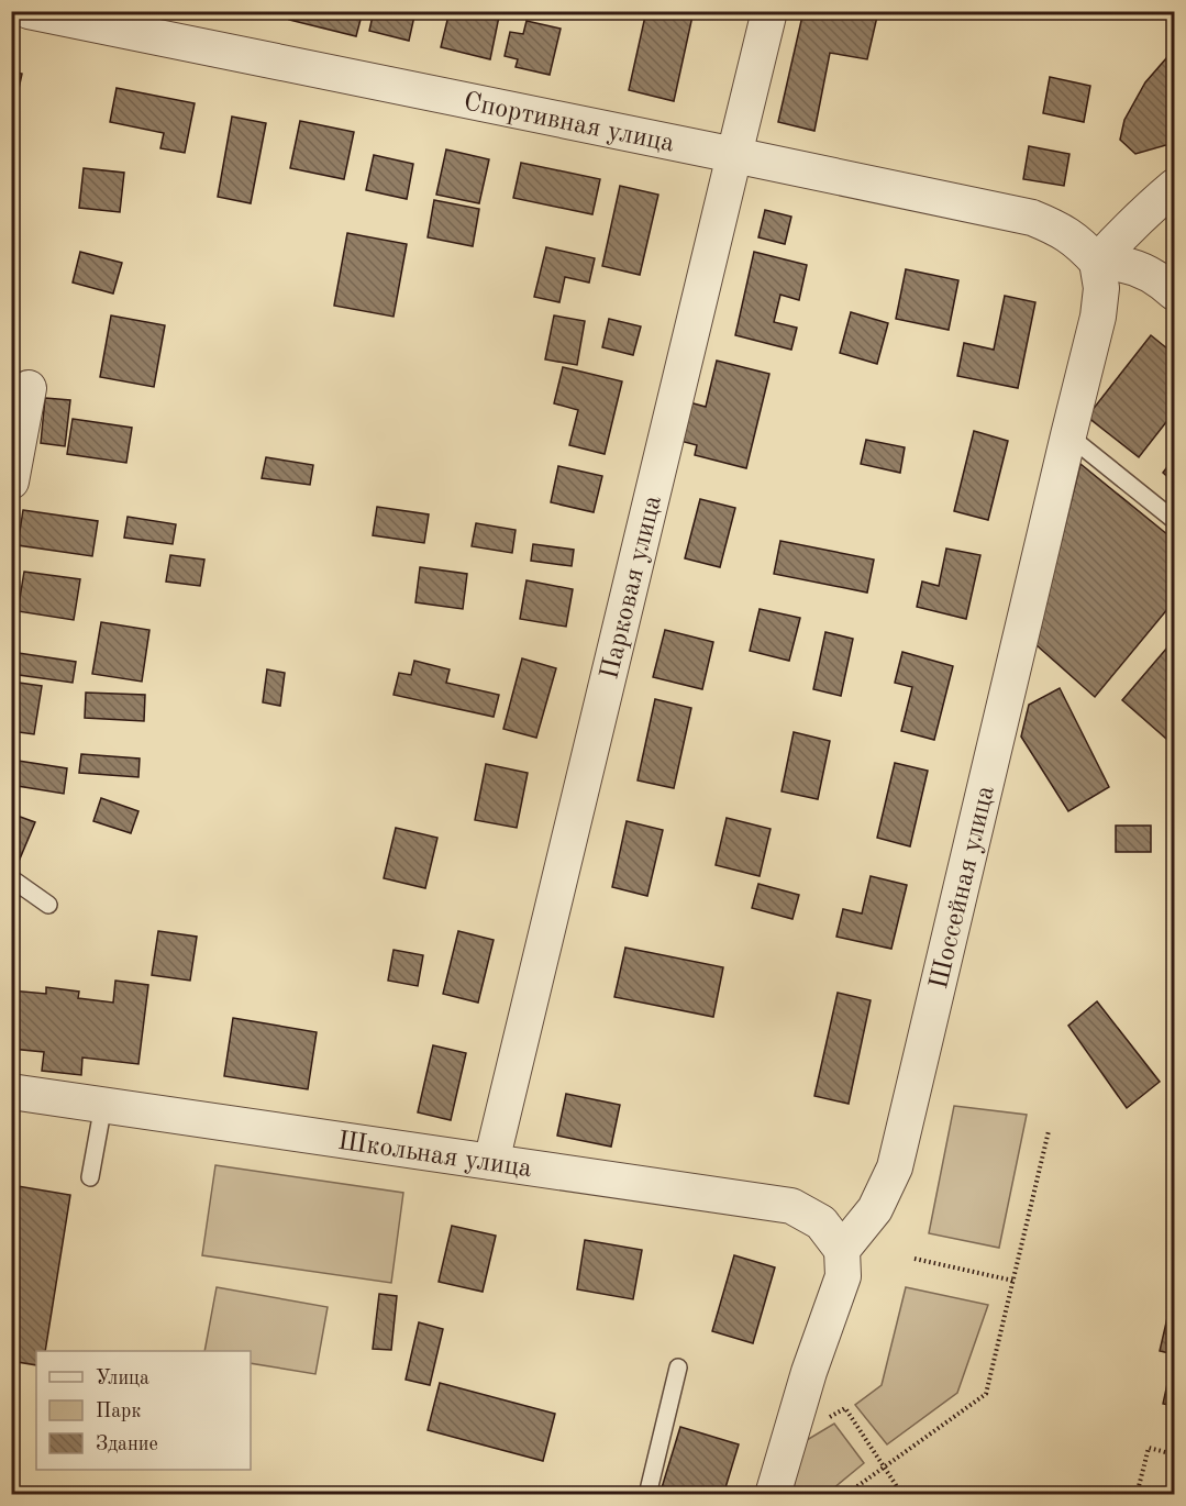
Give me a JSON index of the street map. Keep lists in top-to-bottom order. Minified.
{"streets":{"street":["Спортивная улица","Парковая улица","Шоссейная улица","Школьная улица"]},"crossings":[["Спортивная улица","Парковая улица"],["Спортивная улица","Шоссейная улица"],["Парковая улица","Школьная улица"],["Шоссейная улица","Школьная улица"]],"legend":["Улица","Парк","Здание"]}
